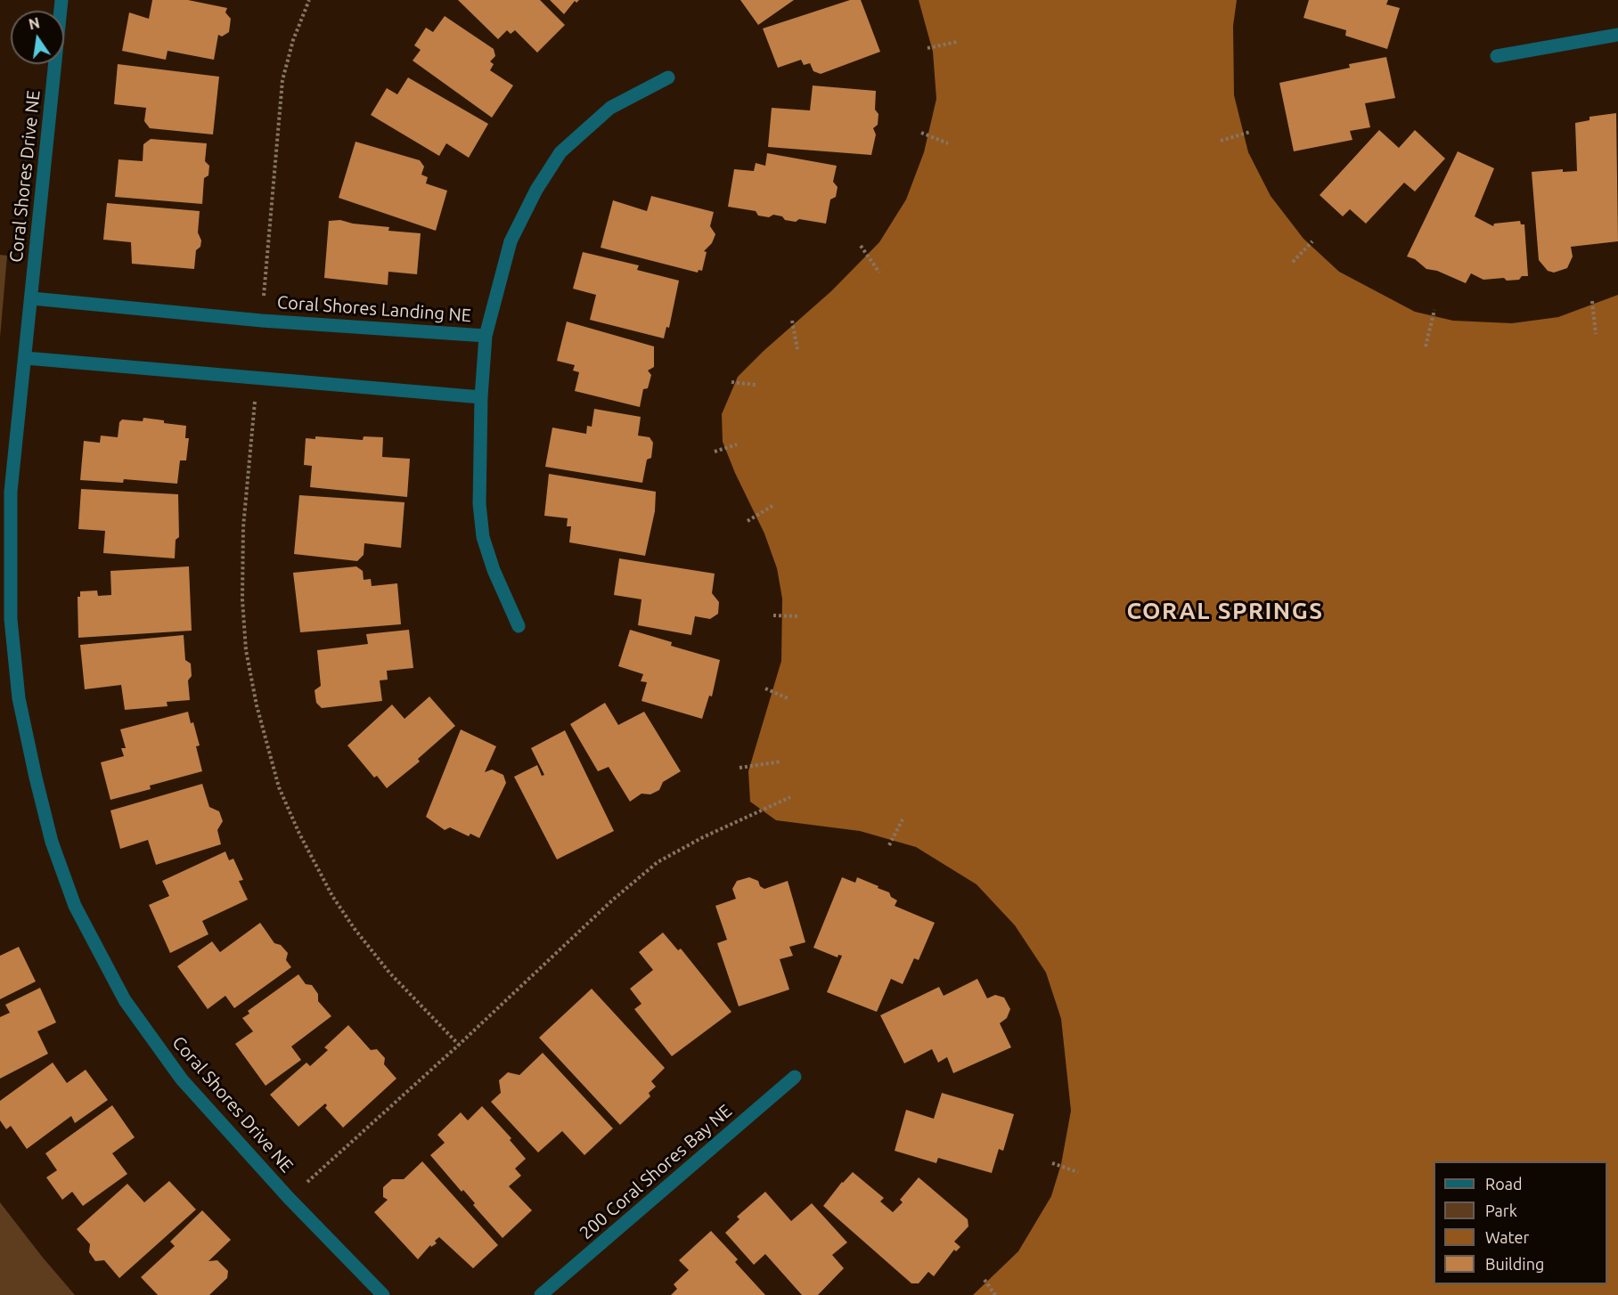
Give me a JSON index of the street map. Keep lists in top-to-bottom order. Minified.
{"streets":{"street":["Coral Shores Drive NE","Coral Shores Landing NE","200 Coral Shores Bay NE"]},"crossings":[["Coral Shores Drive NE","Coral Shores Landing NE"]],"districts":["CORAL SPRINGS"],"legend":["Road","Park","Water","Building"],"north":"top"}
